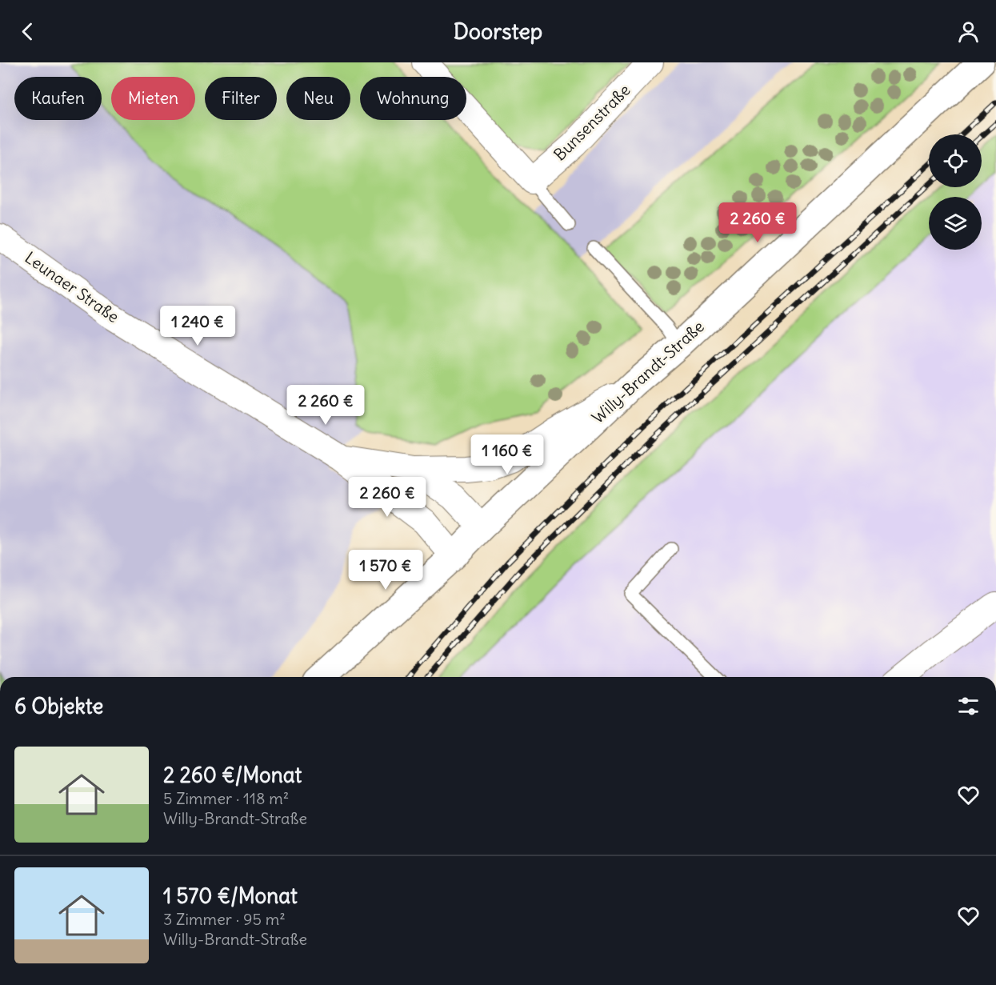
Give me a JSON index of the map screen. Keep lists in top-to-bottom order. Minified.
{"streets":{"main road":["Willy-Brandt-Straße"],"street":["Bunsenstraße","Leunaer Straße"]},"crossings":[["Leunaer Straße","Willy-Brandt-Straße"]],"page":{"header":"Doorstep","chip":["Kaufen","Mieten","Filter","Neu","Wohnung"],"price":["2 260 €","1 240 €","2 260 €","1 160 €","2 260 €","1 570 €"],"heading":"6 Objekte","list":[{"name":"2 260 €/Monat","note":"5 Zimmer · 118 m² · Willy-Brandt-Straße"},{"name":"1 570 €/Monat","note":"3 Zimmer · 95 m² · Willy-Brandt-Straße"}]}}
